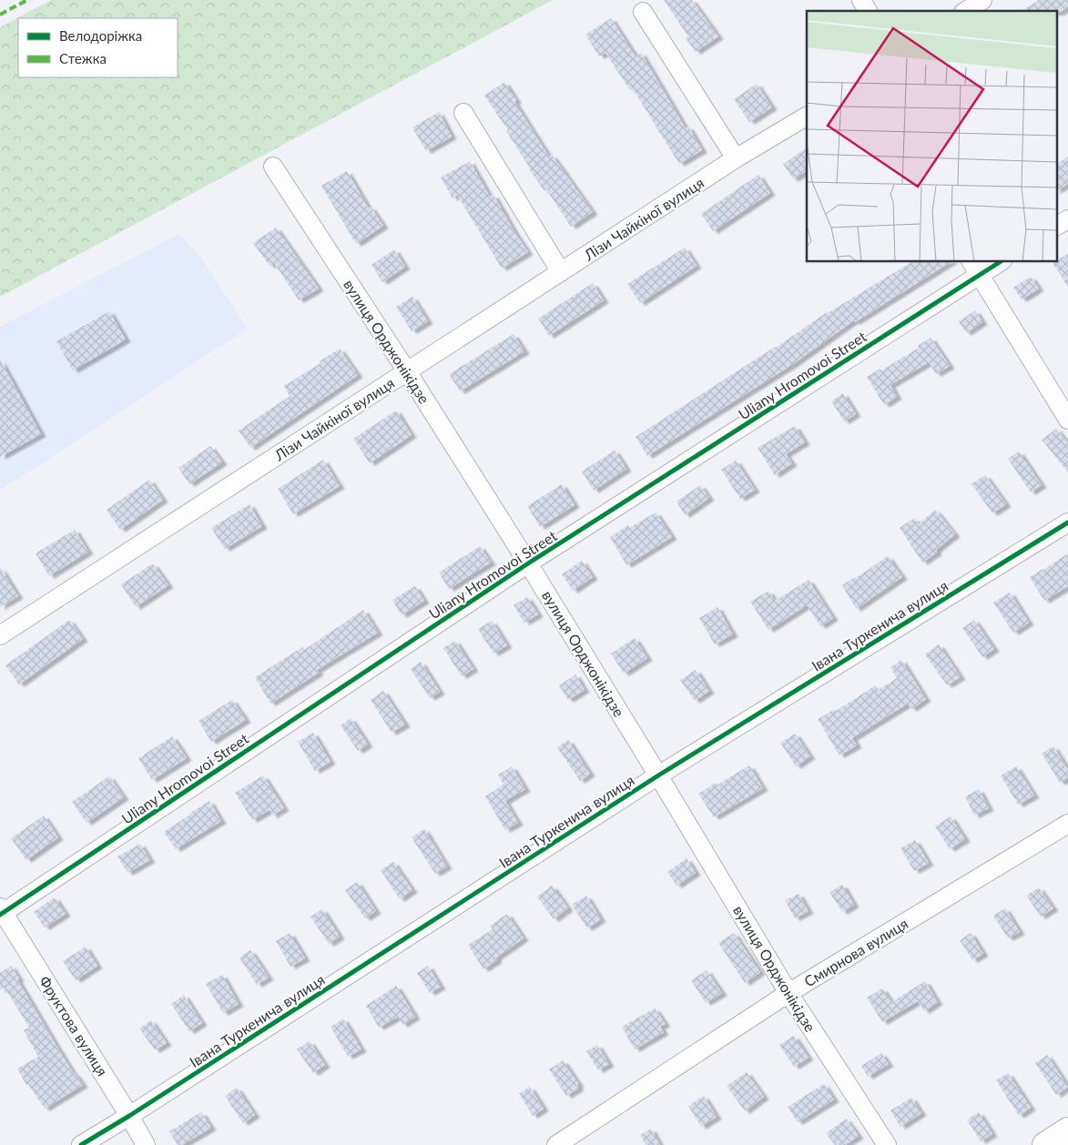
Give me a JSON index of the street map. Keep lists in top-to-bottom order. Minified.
{"streets":{"street":["Лізи Чайкіної вулиця","вулиця Орджонікідзе","Uliany Hromovoi Street","Івана Туркенича вулиця","Смирнова вулиця","Фруктова вулиця"]},"crossings":[["Лізи Чайкіної вулиця","вулиця Орджонікідзе"],["вулиця Орджонікідзе","Uliany Hromovoi Street"],["вулиця Орджонікідзе","Івана Туркенича вулиця"],["вулиця Орджонікідзе","Смирнова вулиця"],["Uliany Hromovoi Street","Фруктова вулиця"],["Івана Туркенича вулиця","Фруктова вулиця"]],"legend":["Велодоріжка","Стежка"]}
